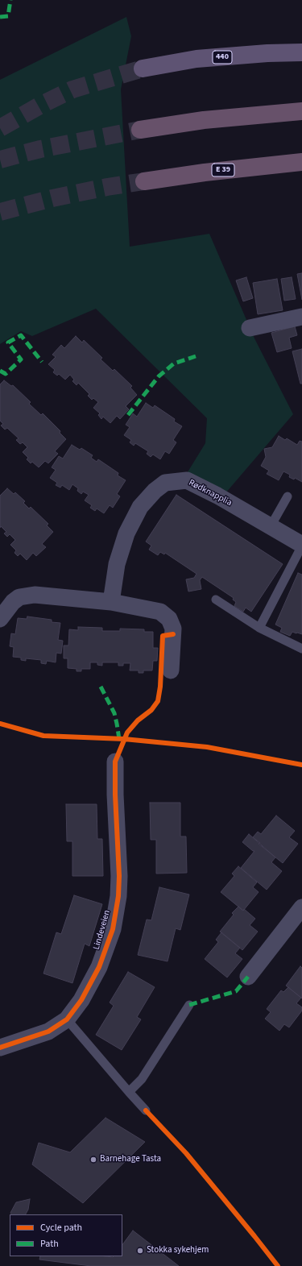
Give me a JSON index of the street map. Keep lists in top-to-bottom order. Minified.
{"streets":{"highway":["E 39"],"main road":["440"],"street":["Rødknapplia","Lindeveien"]},"places":["Barnehage Tasta","Stokka sykehjem"],"legend":["Cycle path","Path"]}
